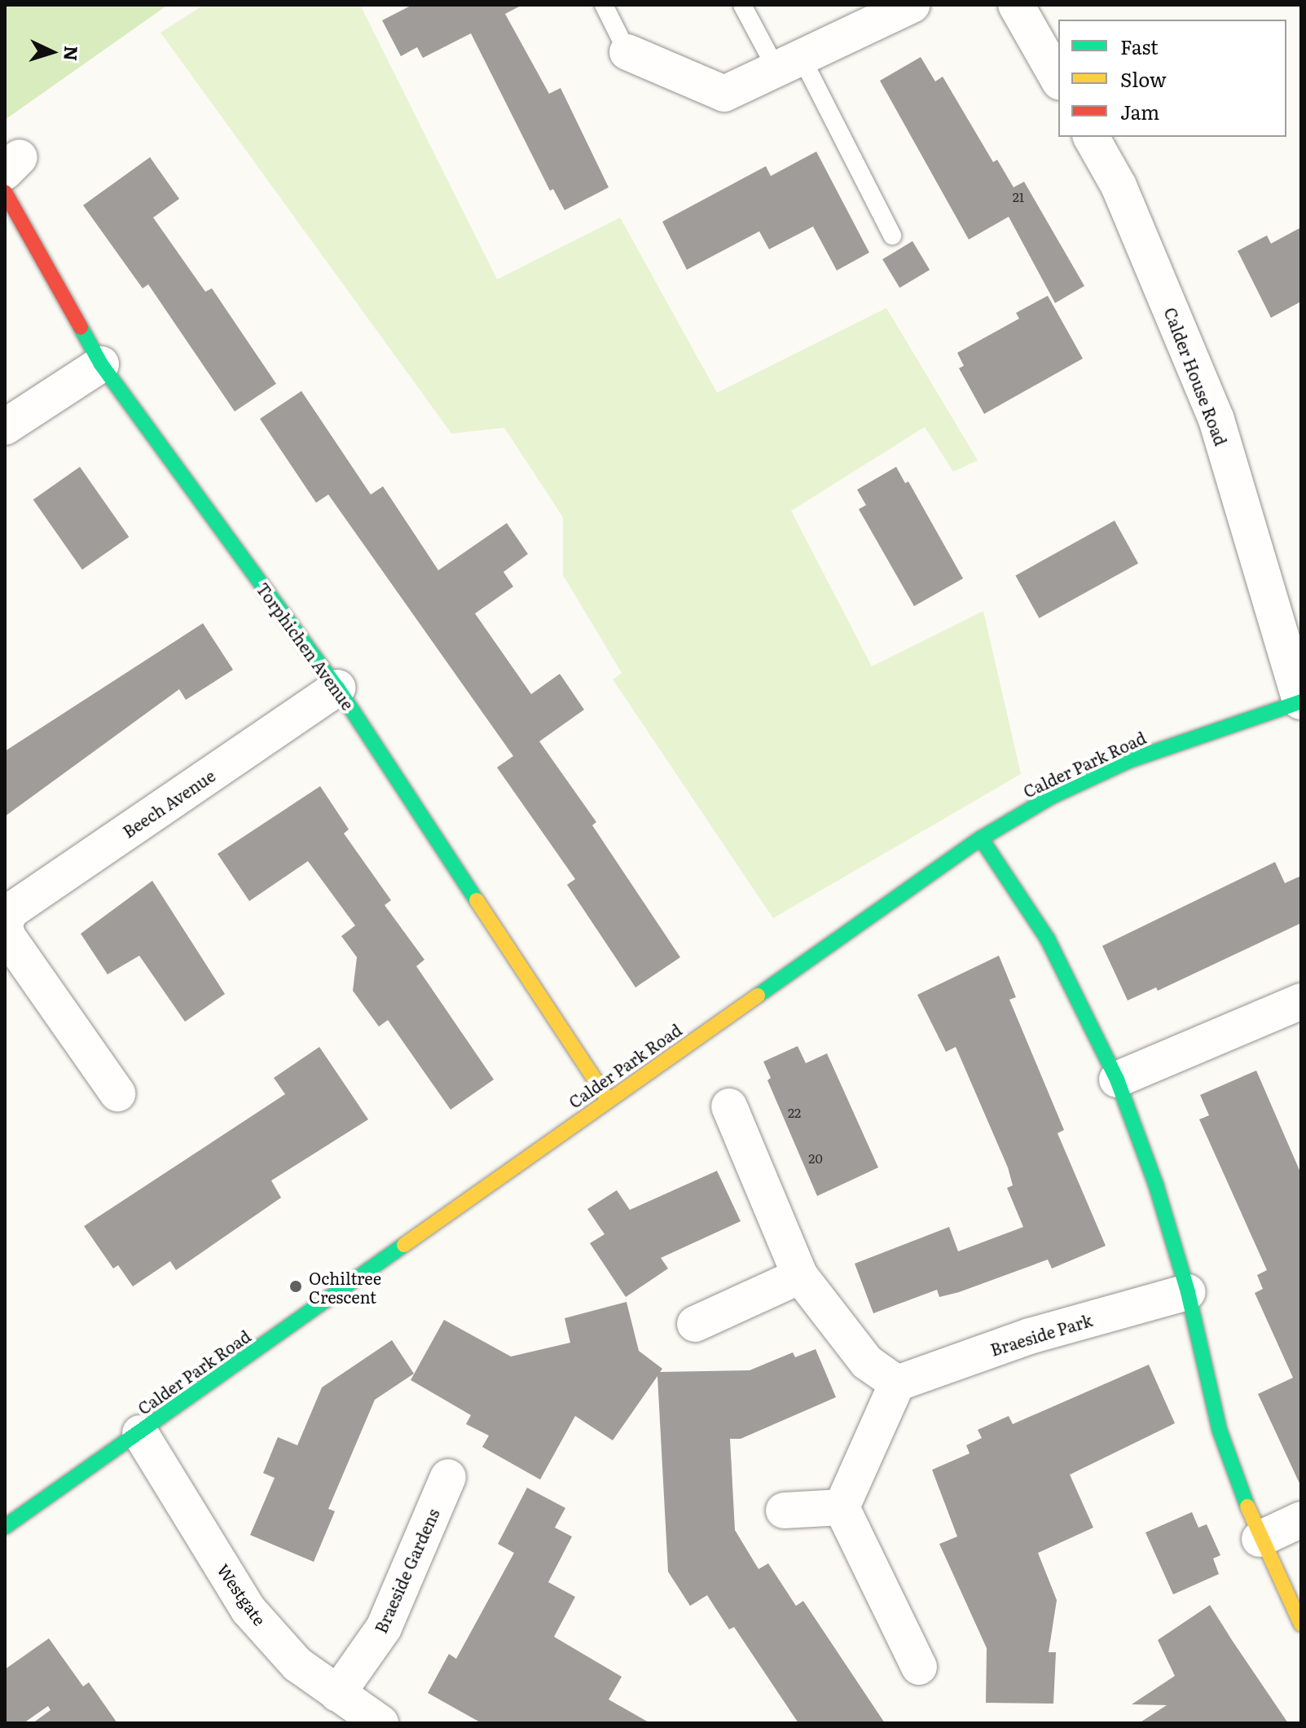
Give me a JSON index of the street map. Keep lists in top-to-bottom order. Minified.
{"streets":{"street":["Calder House Road","Torphichen Avenue","Calder Park Road","Beech Avenue","Braeside Park","Braeside Gardens","Westgate"]},"crossings":[["Calder House Road","Calder Park Road"],["Torphichen Avenue","Calder Park Road"],["Torphichen Avenue","Beech Avenue"],["Calder Park Road","Westgate"],["Braeside Gardens","Westgate"]],"places":["Ochiltree Crescent"],"house_numbers":["21","22","20"],"legend":["Fast","Slow","Jam"],"north":"right"}
